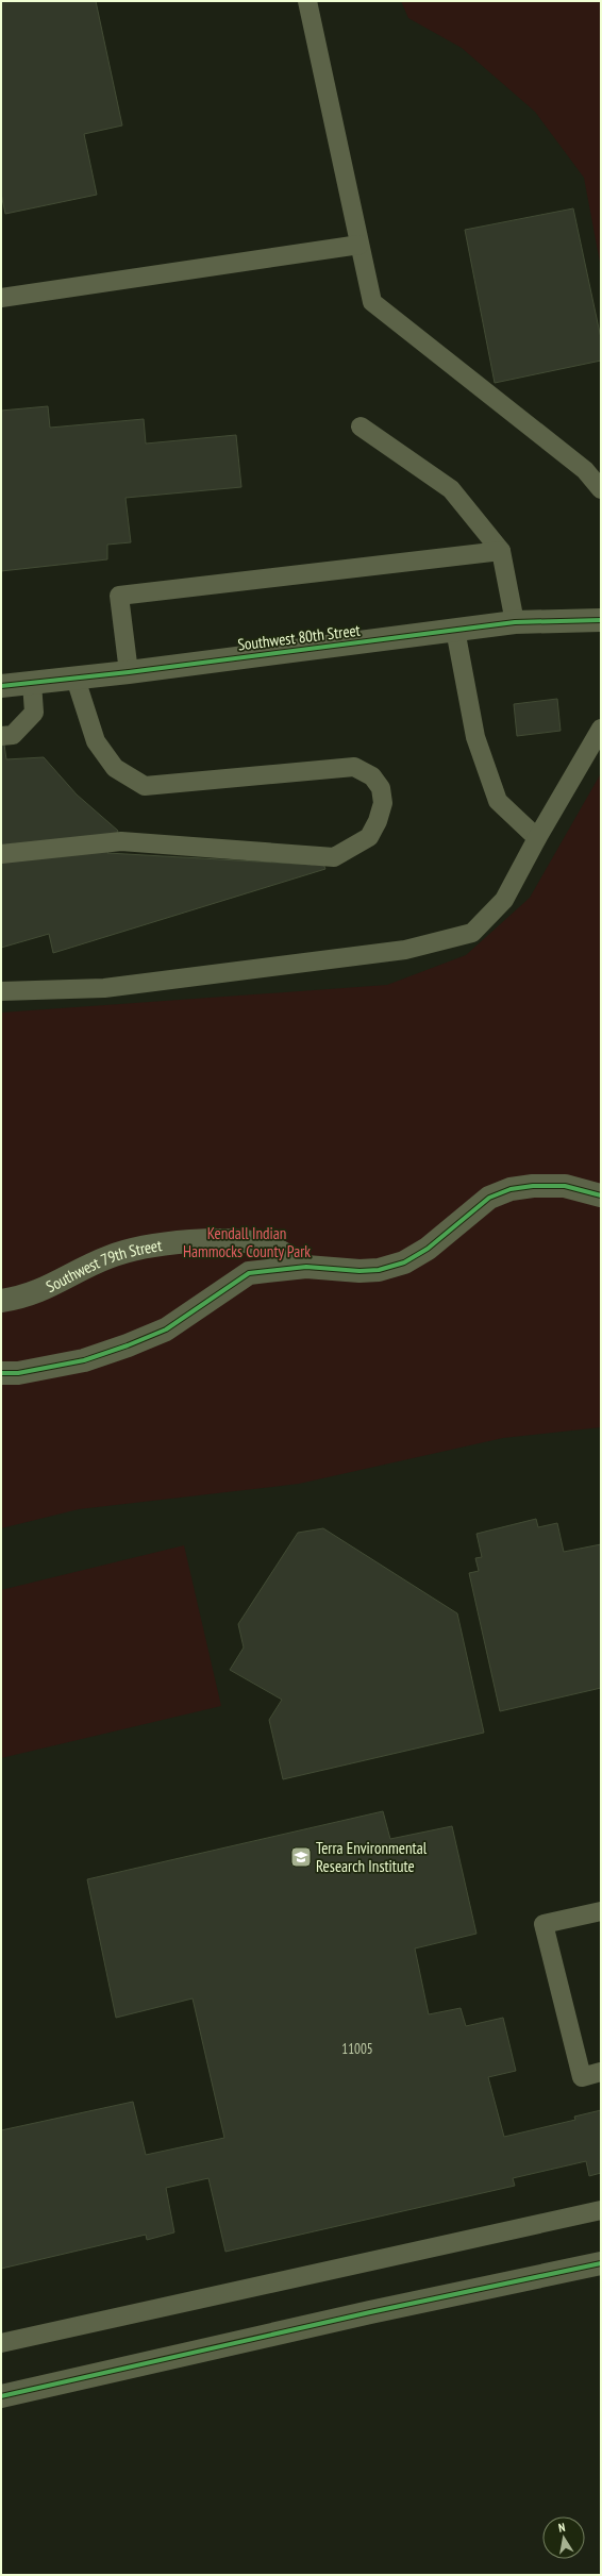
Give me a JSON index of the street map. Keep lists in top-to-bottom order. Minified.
{"streets":{"street":["Southwest 80th Street","Southwest 79th Street"]},"parks":["Kendall Indian Hammocks County Park"],"places":{"school or university":["Terra Environmental Research Institute"]},"house_numbers":["11005"],"north":"top"}
